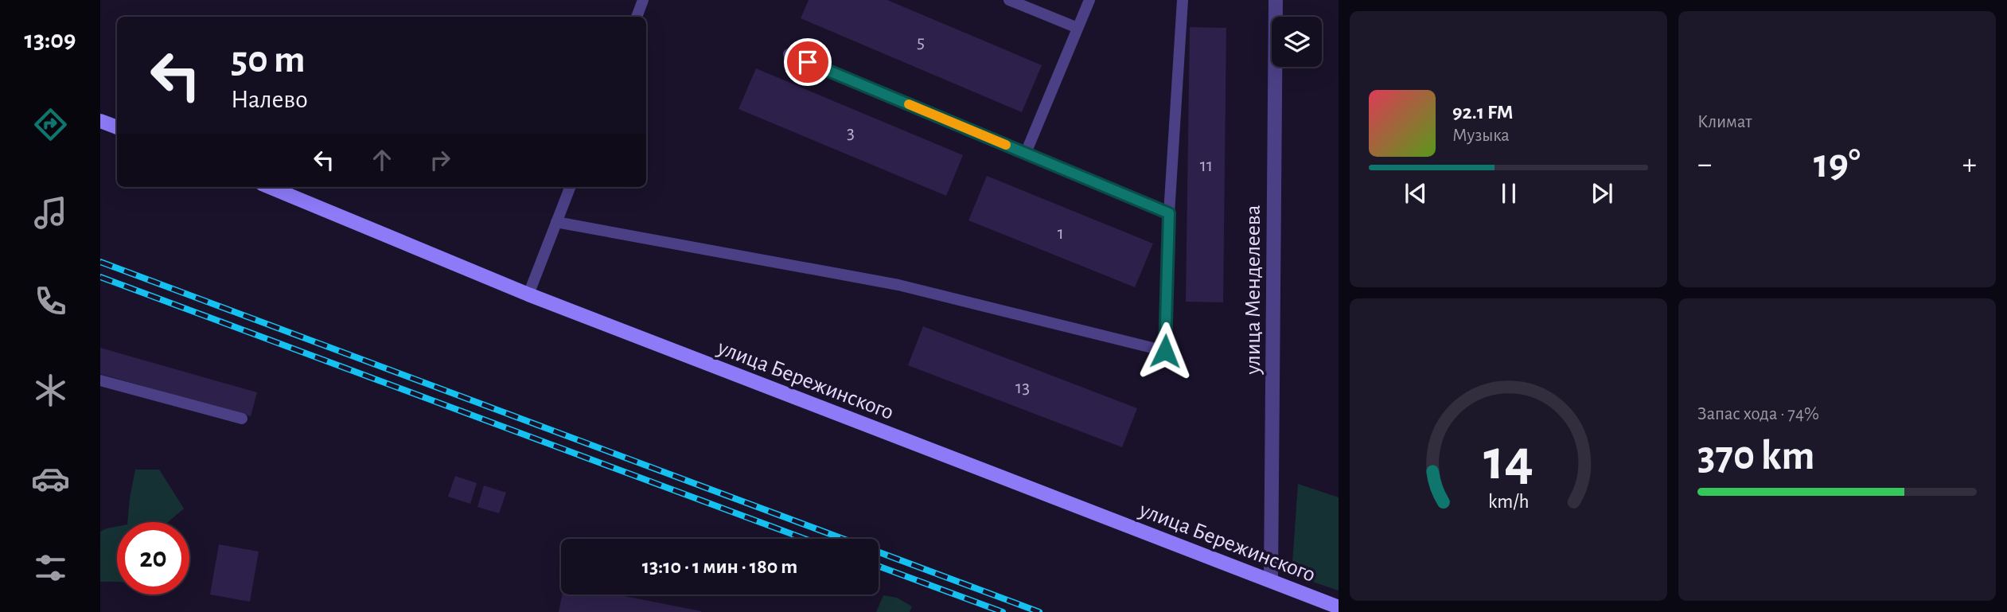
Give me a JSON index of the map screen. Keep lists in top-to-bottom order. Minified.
{"streets":{"main road":["улица Бережинского"],"street":["улица Менделеева"]},"crossings":[["улица Менделеева","улица Бережинского"]],"house_numbers":["5","3","11","1","13"],"page":{"tabs":"13:09","tile":["Климат",["Запас хода · 74%","370 km"]],"turn":["50 m","Налево"],"song":["92.1 FM","Музыка"],"heat":["−","19°","+"],"limit":"20","trip":"13:10 · 1 мин · 180 m","gauge":["14","km/h"]}}
